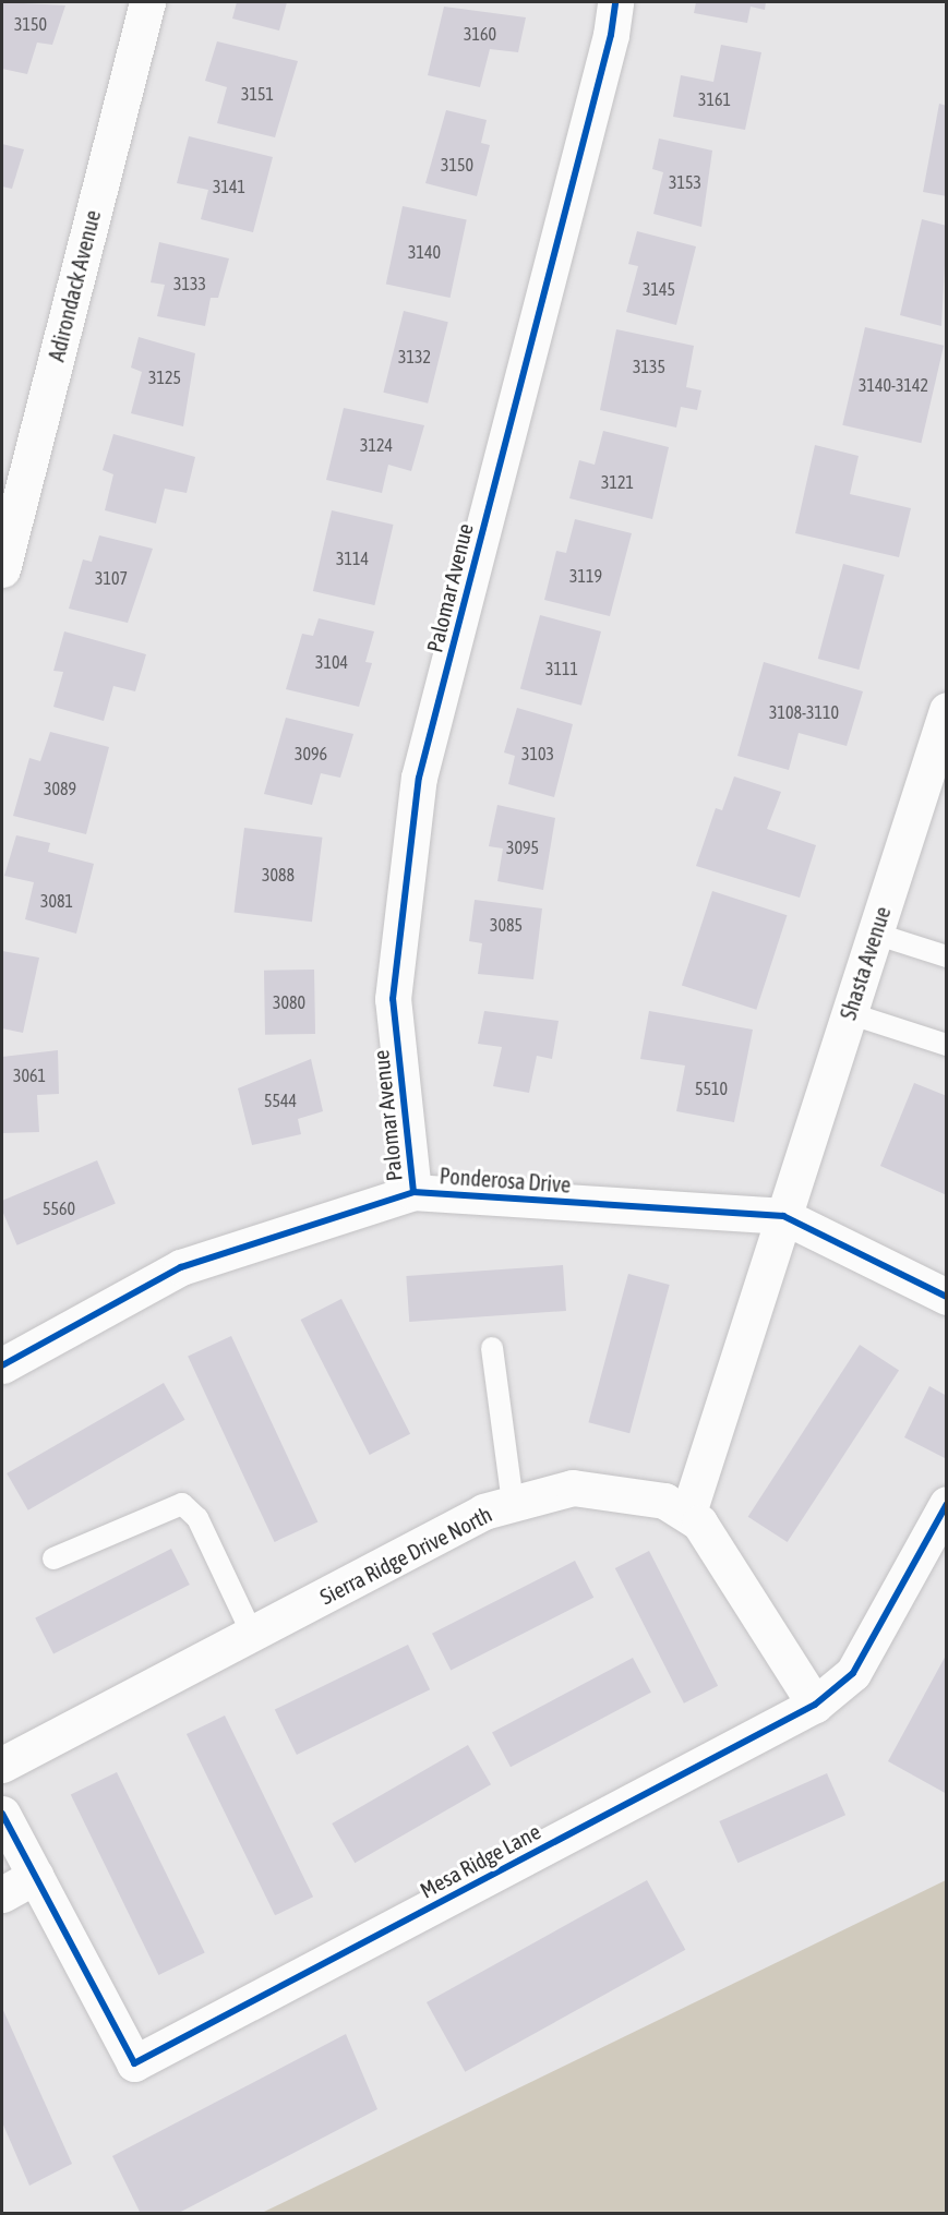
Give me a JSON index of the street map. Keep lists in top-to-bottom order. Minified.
{"streets":{"street":["Adirondack Avenue","Palomar Avenue","Shasta Avenue","Ponderosa Drive","Sierra Ridge Drive North","Mesa Ridge Lane"]},"crossings":[["Palomar Avenue","Ponderosa Drive"],["Shasta Avenue","Ponderosa Drive"]],"house_numbers":["3150","3160","3151","3161","3150","3153","3141","3140","3133","3145","3132","3135","3125","3140-3142","3124","3121","3114","3119","3107","3104","3111","3108-3110","3096","3103","3089","3095","3088","3081","3085","3080","3061","5510","5544","5560"]}
